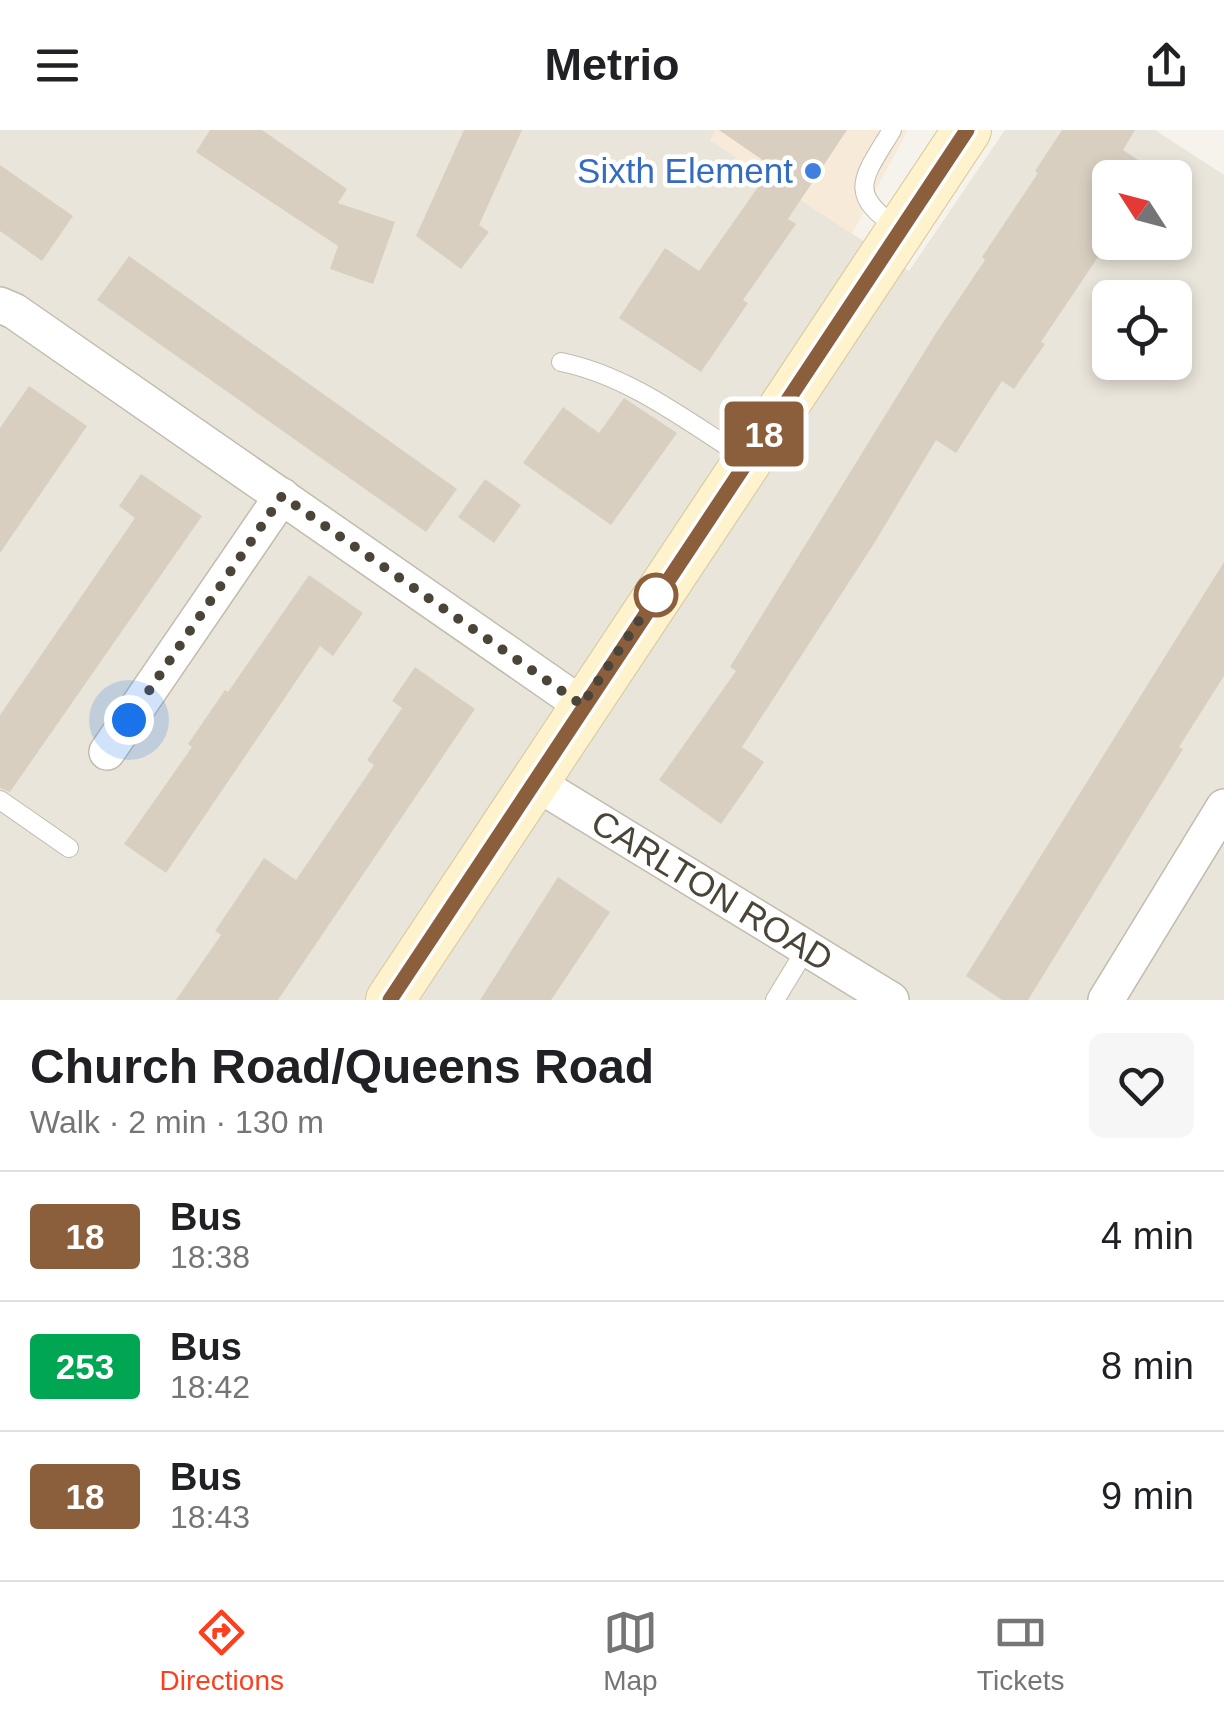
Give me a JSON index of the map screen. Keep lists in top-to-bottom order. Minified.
{"streets":{"street":["CARLTON ROAD"]},"places":["Sixth Element"],"lines":["bus line 18"],"north":"top left","page":{"header":"Metrio","on_map":"18","heading":["Church Road/Queens Road","Walk · 2 min · 130 m"],"list":[{"mark":"18","name":"Bus","note":"18:38","value":"4 min"},{"mark":"253","name":"Bus","note":"18:42","value":"8 min"},{"mark":"18","name":"Bus","note":"18:43","value":"9 min"}],"tabs":["Directions","Map","Tickets"]}}
